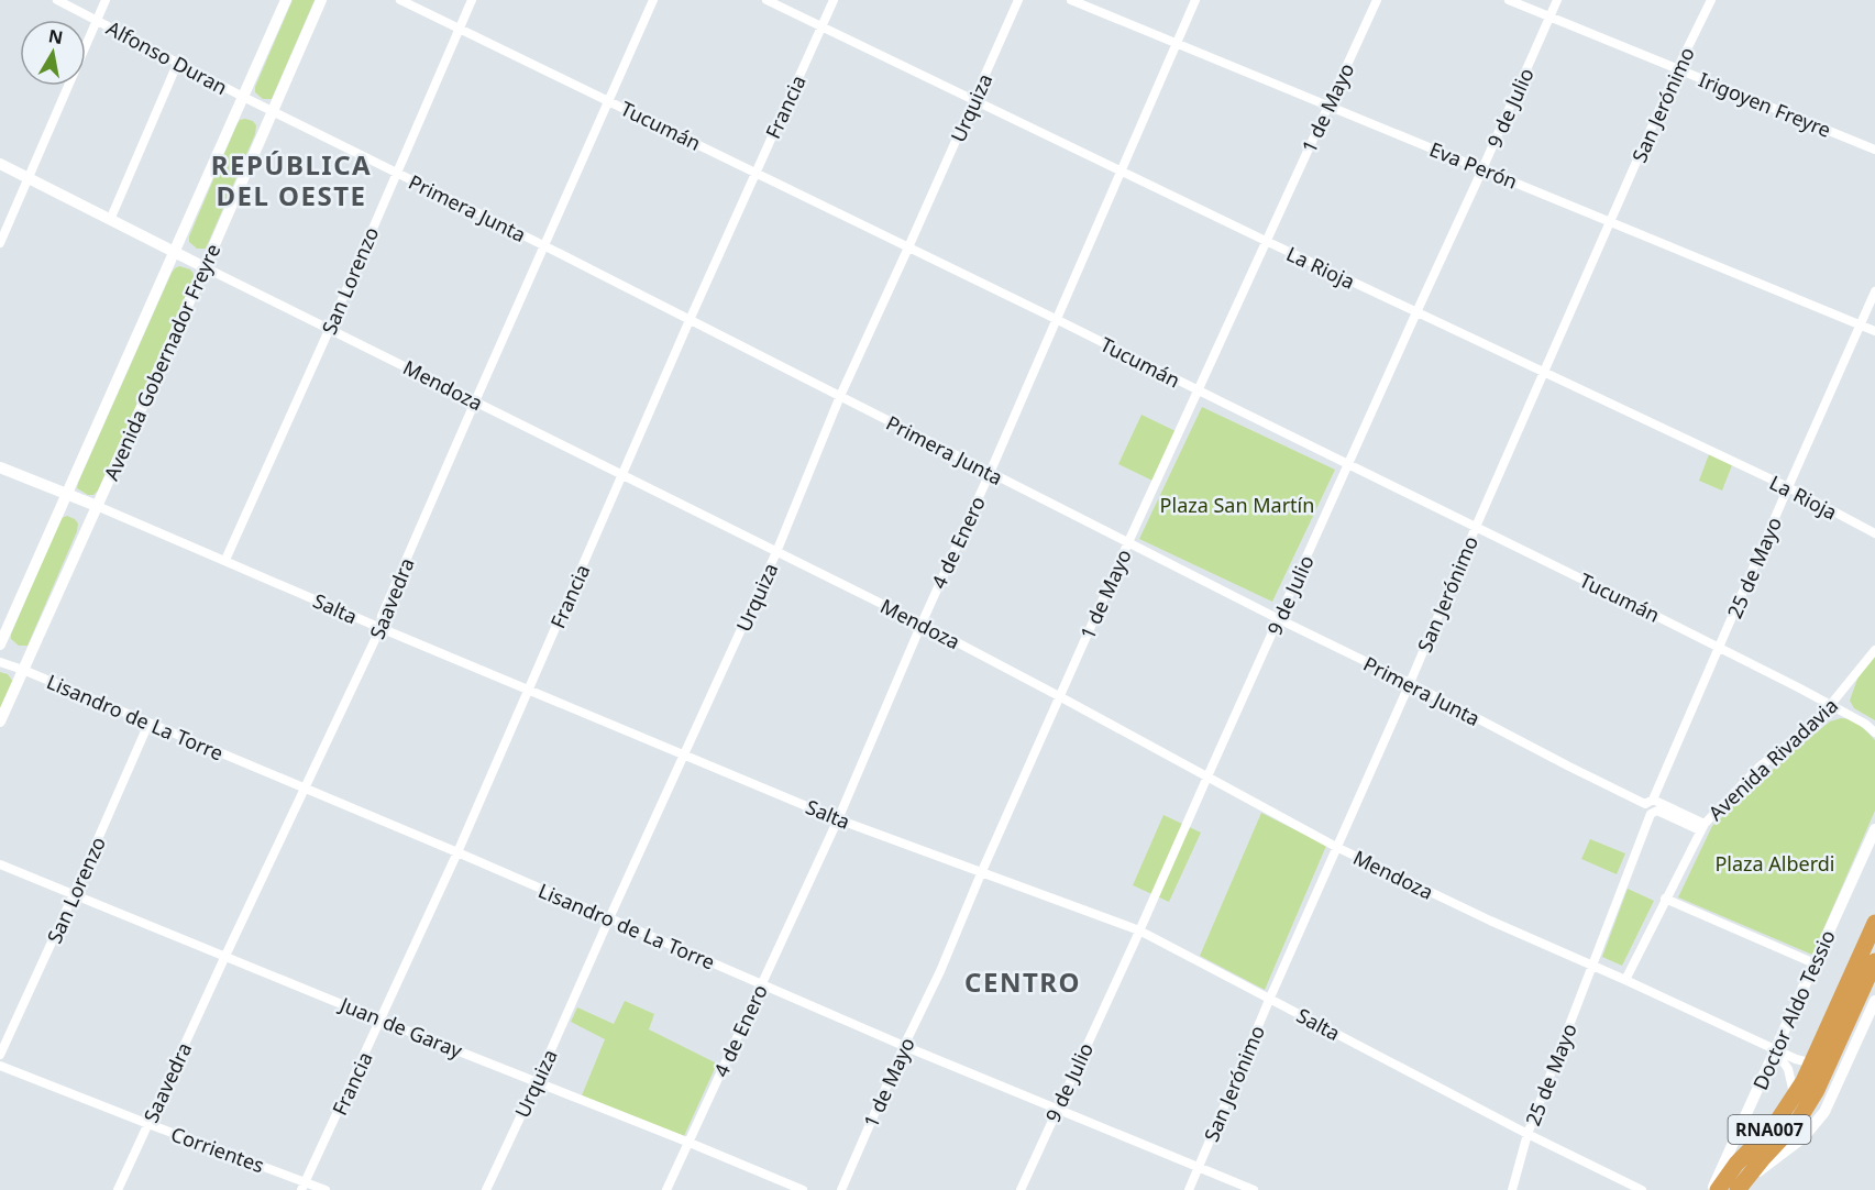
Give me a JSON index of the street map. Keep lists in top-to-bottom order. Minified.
{"streets":{"highway":["RNA007"],"main road":["Avenida Gobernador Freyre","Mendoza","Salta","Doctor Aldo Tessio"],"street":["Alfonso Duran","San Jerónimo","Irigoyen Freyre","Francia","Urquiza","1 de Mayo","9 de Julio","Tucumán","Eva Perón","Primera Junta","La Rioja","San Lorenzo","4 de Enero","25 de Mayo","Saavedra","Lisandro de La Torre","Avenida Rivadavia","Juan de Garay","Corrientes"]},"crossings":[["Alfonso Duran","Primera Junta"],["Alfonso Duran","Avenida Gobernador Freyre"],["San Jerónimo","Irigoyen Freyre"],["San Jerónimo","Tucumán"],["San Jerónimo","Eva Perón"],["San Jerónimo","Primera Junta"],["San Jerónimo","La Rioja"],["San Jerónimo","Mendoza"],["San Jerónimo","Salta"],["San Jerónimo","Lisandro de La Torre"],["Irigoyen Freyre","9 de Julio"],["Francia","Tucumán"],["Francia","Primera Junta"],["Francia","La Rioja"],["Francia","Mendoza"],["Francia","Salta"],["Francia","Lisandro de La Torre"],["Francia","Juan de Garay"],["Francia","Corrientes"],["Urquiza","Tucumán"],["Urquiza","Primera Junta"],["Urquiza","La Rioja"],["Urquiza","Mendoza"],["Urquiza","Salta"],["Urquiza","Lisandro de La Torre"],["Urquiza","Juan de Garay"],["1 de Mayo","Tucumán"],["1 de Mayo","Eva Perón"],["1 de Mayo","Primera Junta"],["1 de Mayo","La Rioja"],["1 de Mayo","Mendoza"],["1 de Mayo","Salta"],["1 de Mayo","Lisandro de La Torre"],["9 de Julio","Tucumán"],["9 de Julio","Eva Perón"],["9 de Julio","Primera Junta"],["9 de Julio","La Rioja"],["9 de Julio","Mendoza"],["9 de Julio","Salta"],["9 de Julio","Lisandro de La Torre"],["Tucumán","San Lorenzo"],["Tucumán","4 de Enero"],["Tucumán","25 de Mayo"],["Tucumán","Saavedra"],["Tucumán","Avenida Rivadavia"],["Eva Perón","4 de Enero"],["Eva Perón","25 de Mayo"],["Primera Junta","San Lorenzo"],["Primera Junta","Avenida Gobernador Freyre"],["Primera Junta","4 de Enero"],["Primera Junta","25 de Mayo"],["Primera Junta","Saavedra"],["Primera Junta","Avenida Rivadavia"],["La Rioja","4 de Enero"],["La Rioja","25 de Mayo"],["San Lorenzo","Mendoza"],["San Lorenzo","Salta"],["San Lorenzo","Lisandro de La Torre"],["San Lorenzo","Juan de Garay"],["Avenida Gobernador Freyre","Mendoza"],["Avenida Gobernador Freyre","Salta"],["Avenida Gobernador Freyre","Lisandro de La Torre"],["Mendoza","4 de Enero"],["Mendoza","25 de Mayo"],["Mendoza","Saavedra"],["Mendoza","Avenida Rivadavia"],["Mendoza","Doctor Aldo Tessio"],["Mendoza","RNA007"],["4 de Enero","Salta"],["4 de Enero","Lisandro de La Torre"],["4 de Enero","Juan de Garay"],["25 de Mayo","Salta"],["25 de Mayo","Avenida Rivadavia"],["Saavedra","Salta"],["Saavedra","Lisandro de La Torre"],["Saavedra","Juan de Garay"],["Saavedra","Corrientes"]],"districts":["REPÚBLICA DEL OESTE","CENTRO"],"parks":["Plaza San Martín","Plaza Alberdi"],"north":"top"}
